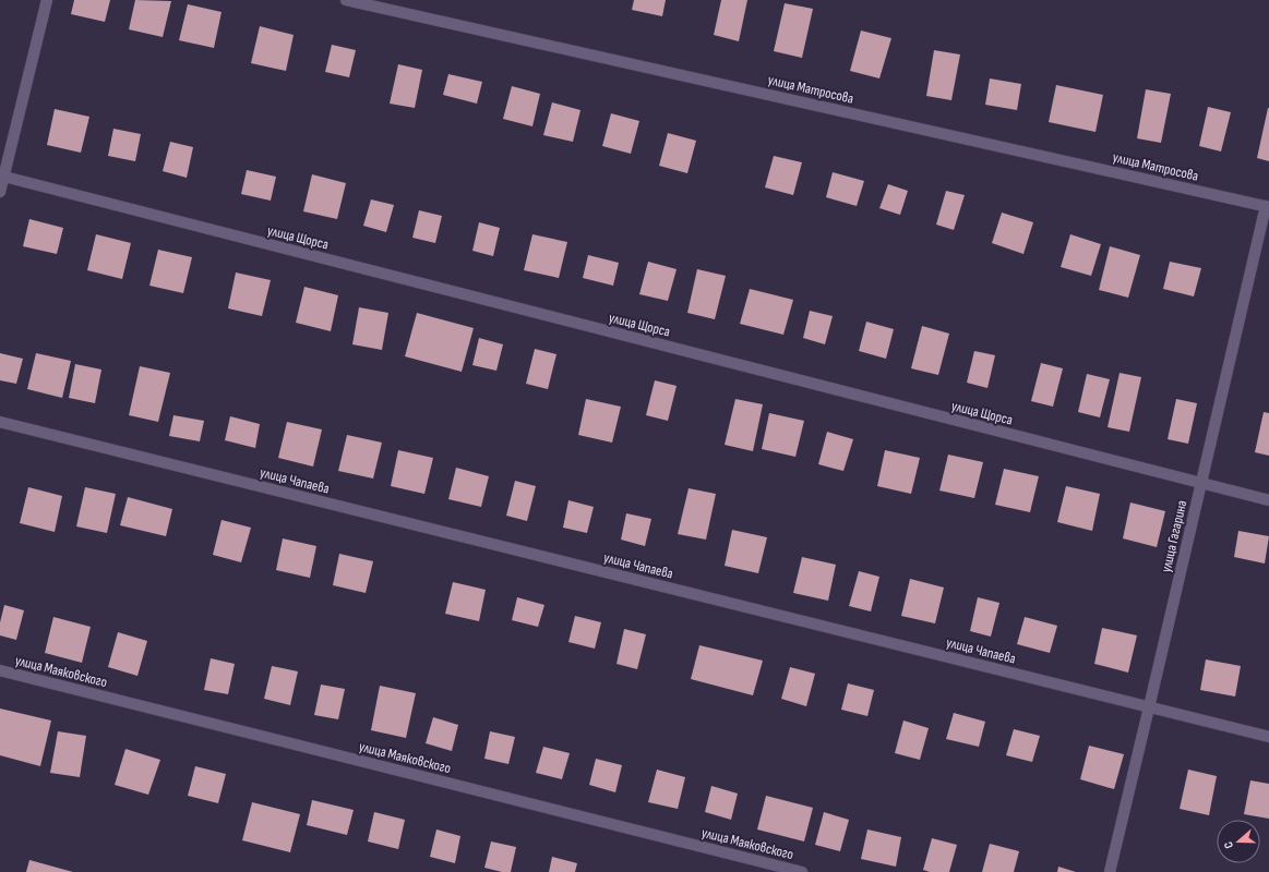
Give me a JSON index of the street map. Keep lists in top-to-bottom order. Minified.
{"streets":{"street":["улица Матросова","улица Щорса","улица Чапаева","улица Гагарина","улица Маяковского"]},"crossings":[["улица Матросова","улица Гагарина"],["улица Щорса","улица Гагарина"],["улица Чапаева","улица Гагарина"]],"north":"left"}
